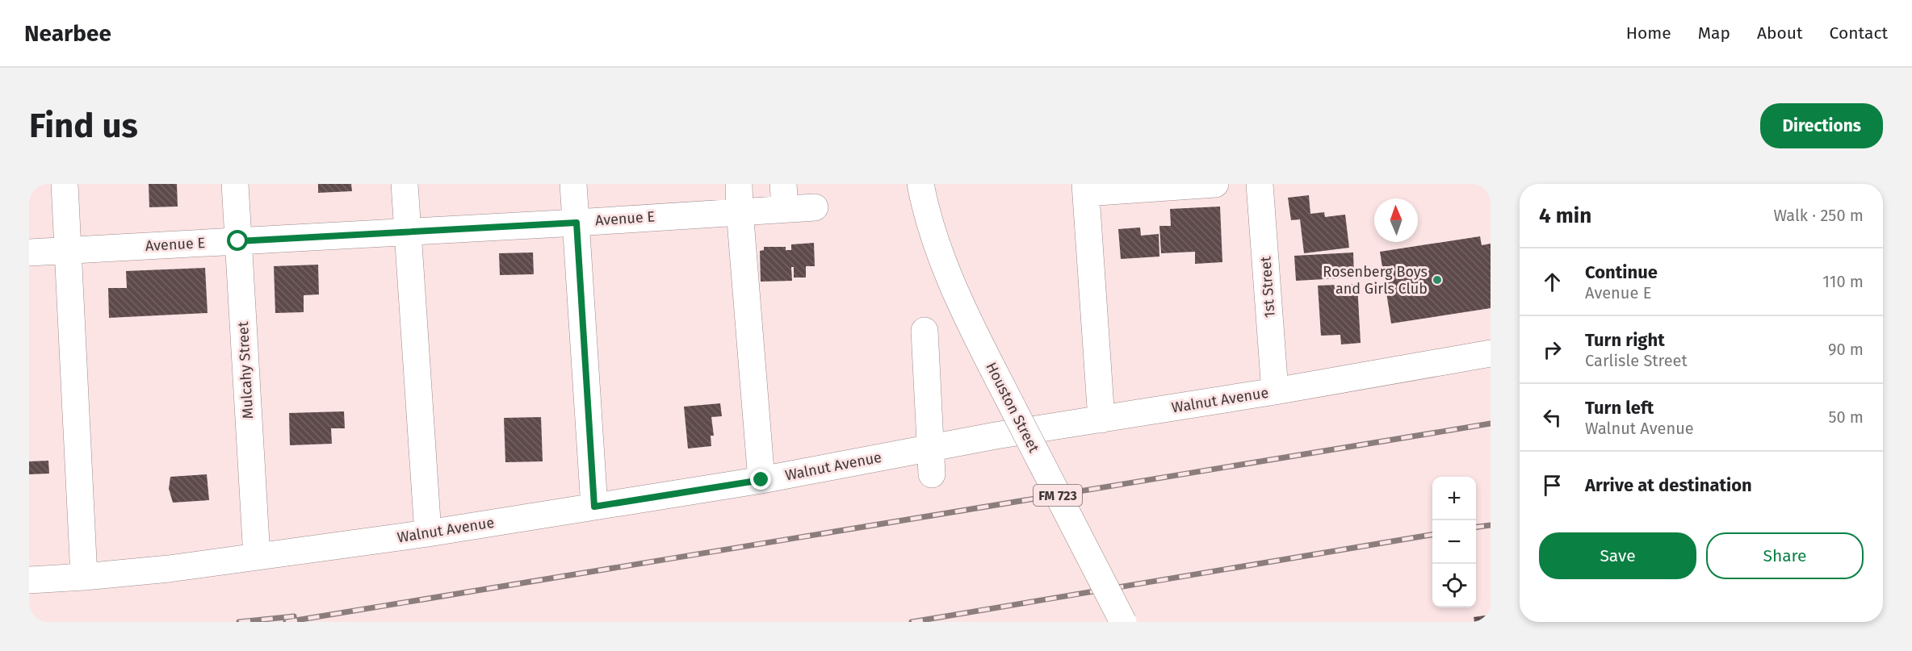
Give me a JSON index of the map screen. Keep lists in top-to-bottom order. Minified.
{"streets":{"street":["Avenue E","1st Street","Mulcahy Street","Walnut Avenue","Houston Street","FM 723"]},"crossings":[["Avenue E","Mulcahy Street"],["1st Street","Walnut Avenue"],["Mulcahy Street","Walnut Avenue"]],"places":["Rosenberg Boys and Girls Club"],"north":"top","page":{"header":"Nearbee","nav":["Home","Map","About","Contact"],"buttons":["Directions",["Save","Share"]],"title":"Find us","heading":["4 min","Walk · 250 m"],"list":[["Continue","Avenue E","110 m"],["Turn right","Carlisle Street","90 m"],["Turn left","Walnut Avenue","50 m"],"Arrive at destination"],"map_buttons":["+","−"]}}
